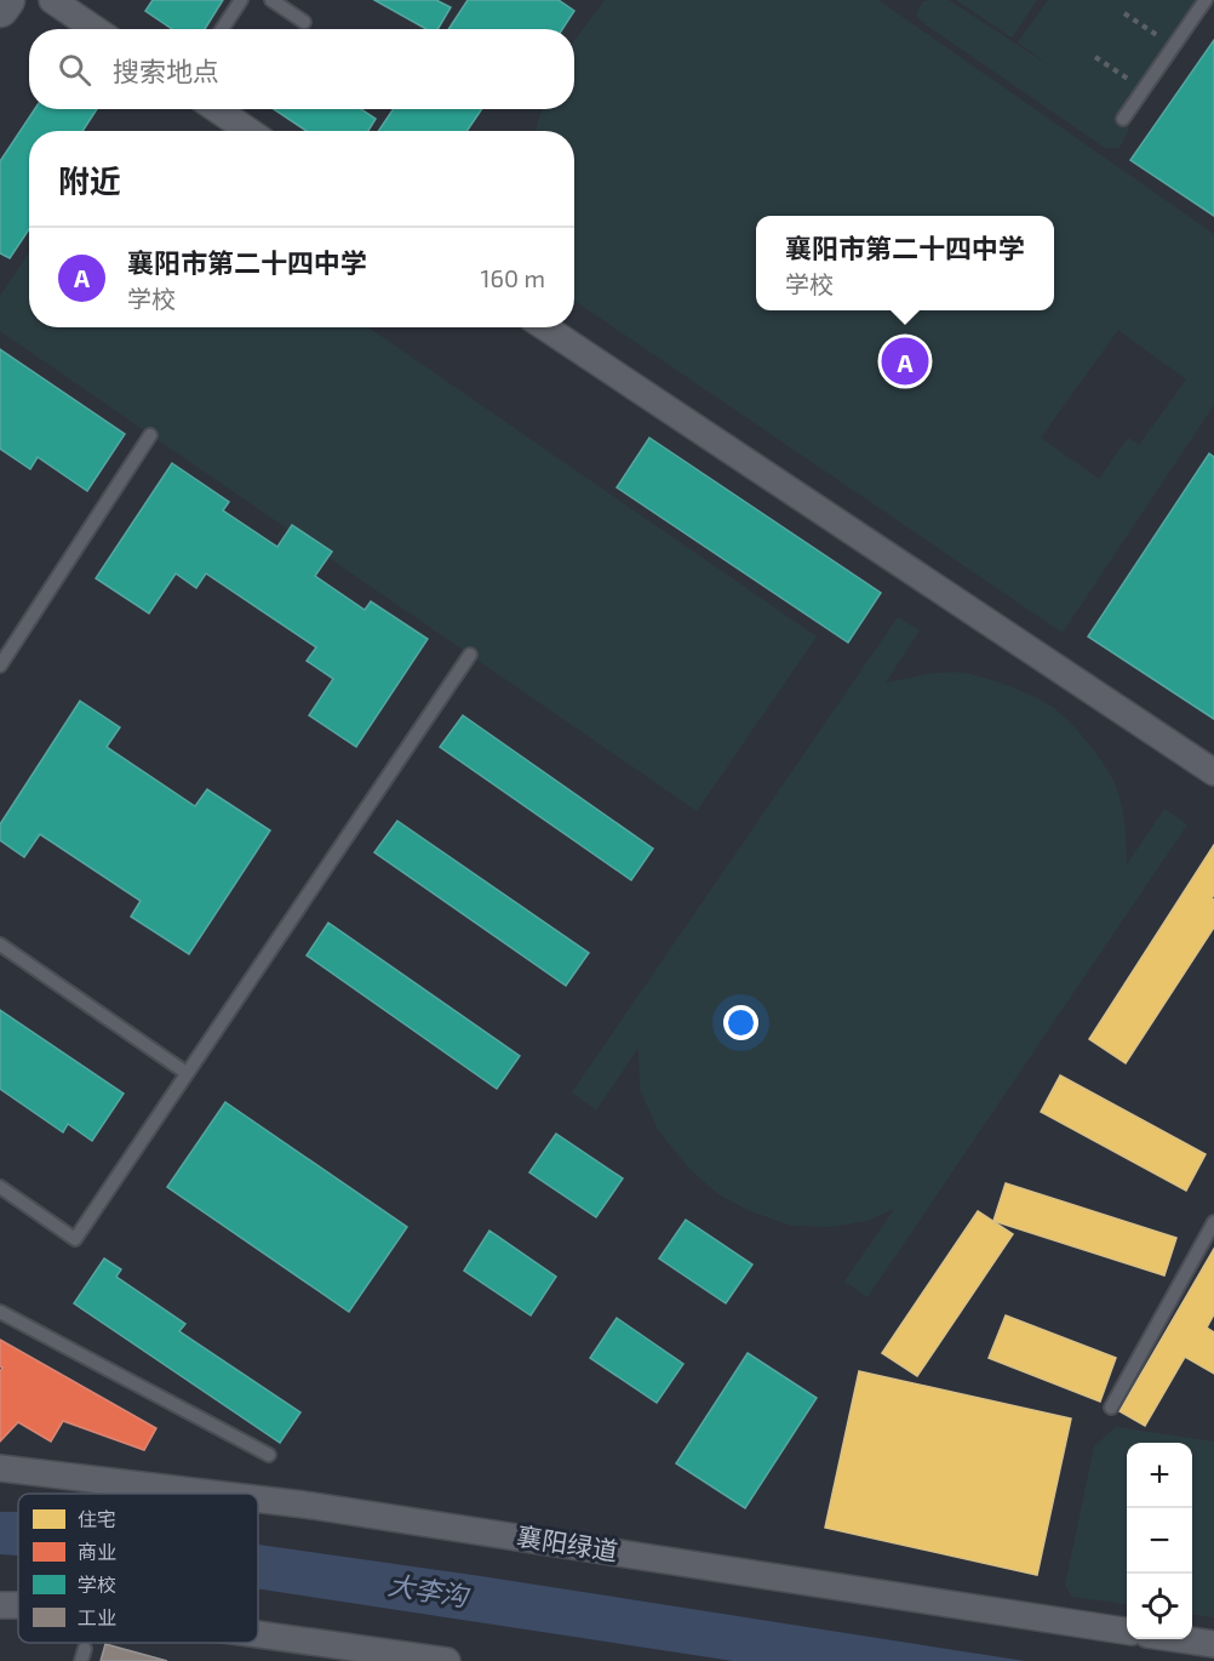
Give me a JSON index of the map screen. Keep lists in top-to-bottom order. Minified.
{"streets":{"street":["襄阳绿道"]},"water":["大李沟"],"legend":["住宅","商业","学校","工业"],"page":{"search":"搜索地点","heading":"附近","popup":["襄阳市第二十四中学","学校"],"list":[{"mark":"A","name":"襄阳市第二十四中学","note":"学校","value":"160 m"}],"pins":"A","map_buttons":["+","−"]}}
